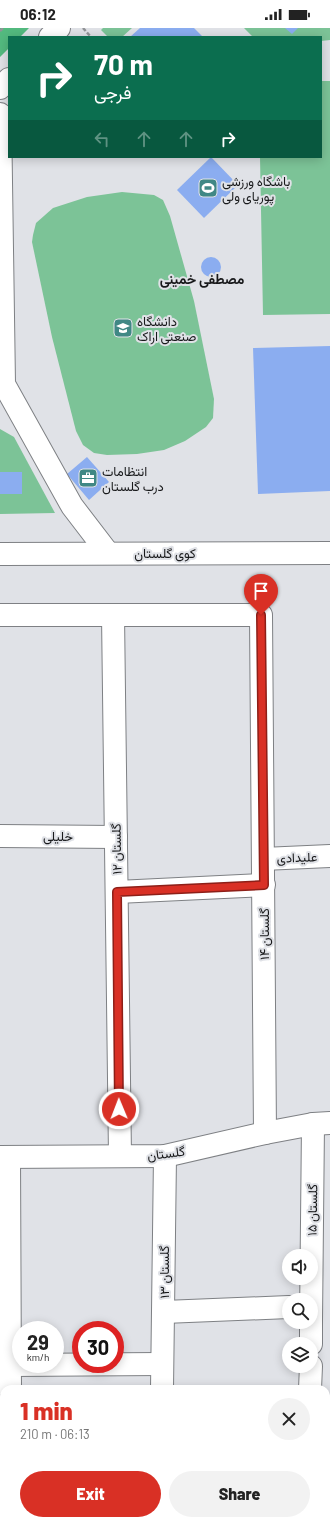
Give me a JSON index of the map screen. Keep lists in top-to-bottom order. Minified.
{"streets":{"street":["کوی گلستان","خلیلی","گلستان ۱۲","علیدادی","گلستان ۱۴","گلستان","گلستان ۱۵","گلستان ۱۳"]},"crossings":[["خلیلی","گلستان ۱۲"],["گلستان ۱۲","گلستان ۱۴"],["گلستان ۱۲","گلستان"],["علیدادی","گلستان ۱۴"],["گلستان ۱۴","گلستان"],["گلستان","گلستان ۱۵"],["گلستان","گلستان ۱۳"]],"districts":["مصطفی خمینی"],"places":{"sports":["باشگاه ورزشی پوریای ولی"],"school or university":["دانشگاه صنعتی اراک"],"office":["انتظامات درب گلستان"]},"page":{"status":"06:12","turn":["70 m","فرجی"],"speed":"29 km/h","limit":"30","heading":["1 min","210 m · 06:13"],"buttons":["Exit","Share"]}}
